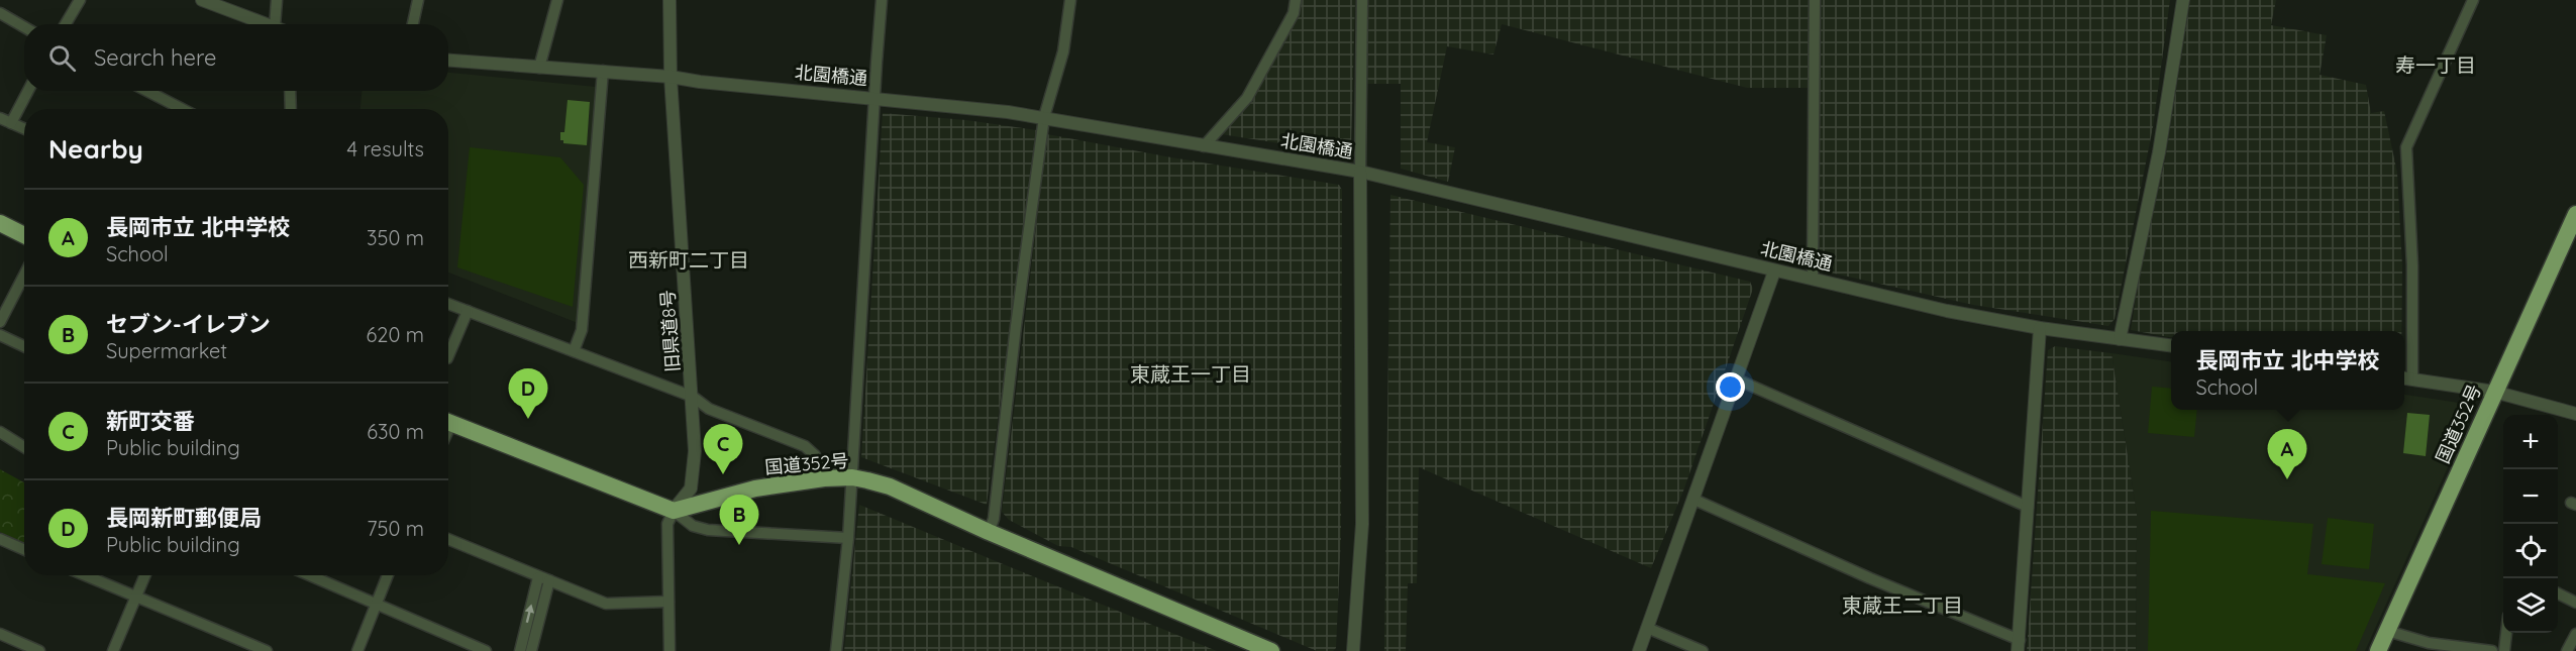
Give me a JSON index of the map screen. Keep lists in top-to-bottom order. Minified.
{"streets":{"highway":["国道352号"],"street":["北園橋通","旧県道8号"]},"crossings":[["北園橋通","旧県道8号"],["旧県道8号","国道352号"]],"districts":["寿一丁目","西新町二丁目","東蔵王一丁目","東蔵王二丁目"],"page":{"search":"Search here","heading":["Nearby","4 results"],"list":[{"mark":"A","name":"長岡市立 北中学校","note":"School","value":"350 m"},{"mark":"B","name":"セブン-イレブン","note":"Supermarket","value":"620 m"},{"mark":"C","name":"新町交番","note":"Public building","value":"630 m"},{"mark":"D","name":"長岡新町郵便局","note":"Public building","value":"750 m"}],"popup":["長岡市立 北中学校","School"],"pins":["D","C","A","B"],"map_buttons":["+","−"]}}
